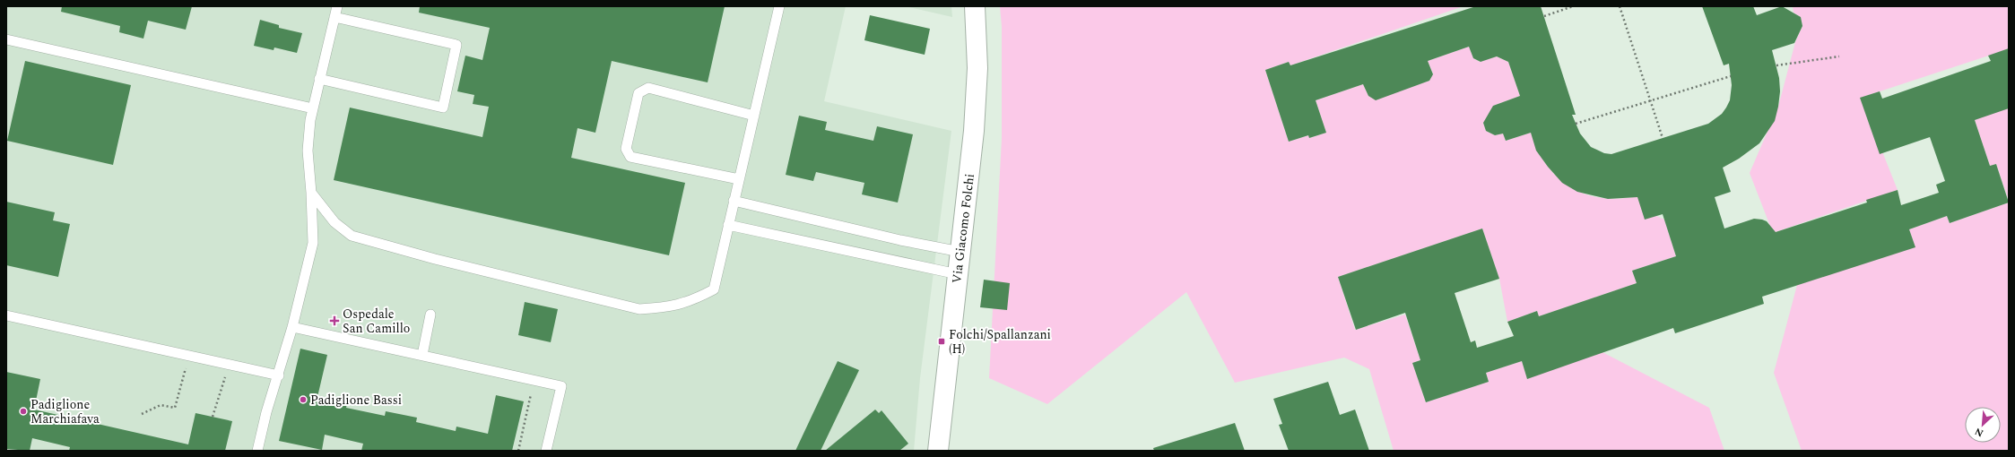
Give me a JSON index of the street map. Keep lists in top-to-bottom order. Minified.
{"streets":{"street":["Via Giacomo Folchi"]},"places":{"health":["Ospedale San Camillo"],"transit":["Folchi/Spallanzani (H)"],"other":["Padiglione Bassi","Padiglione Marchiafava"]},"north":"bottom left"}
